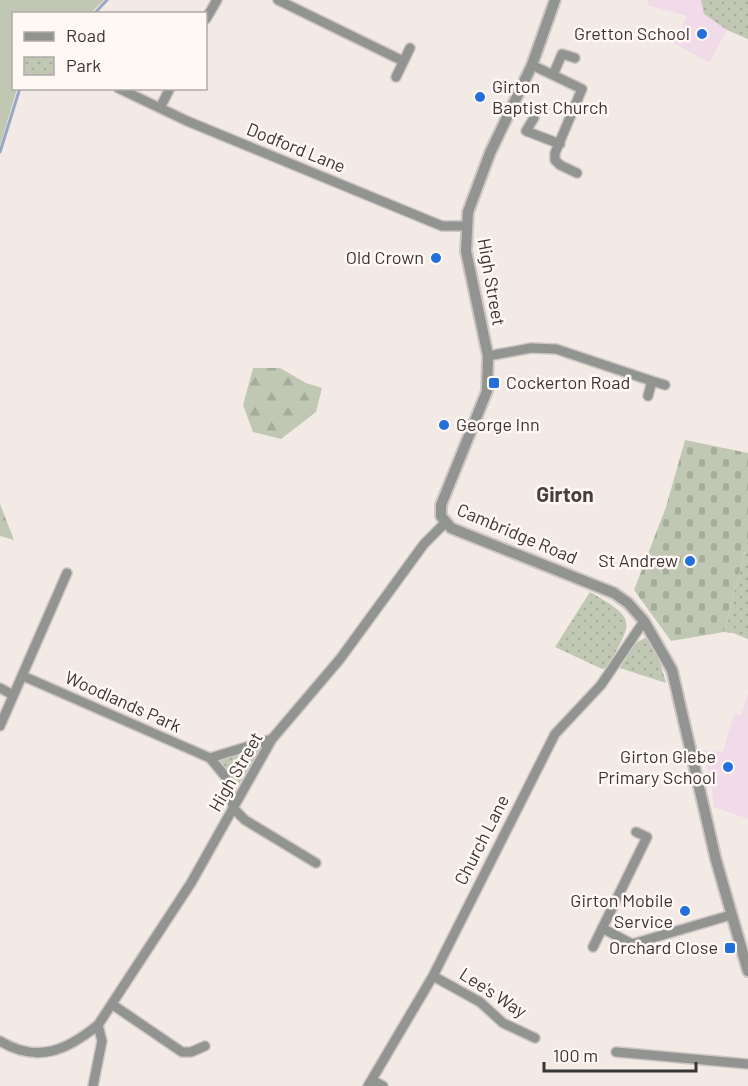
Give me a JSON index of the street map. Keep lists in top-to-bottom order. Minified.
{"streets":{"street":["Dodford Lane","High Street","Cambridge Road","Woodlands Park","Church Lane","Lee's Way"]},"crossings":[["Dodford Lane","High Street"],["High Street","Cambridge Road"],["Cambridge Road","Church Lane"],["Church Lane","Lee's Way"]],"districts":["Girton"],"places":{"other":["Gretton School","Girton Baptist Church","Old Crown","George Inn","St Andrew","Girton Glebe Primary School","Girton Mobile Service"],"transit":["Cockerton Road","Orchard Close"]},"legend":["Road","Park"],"scale_bar":"100 m"}
